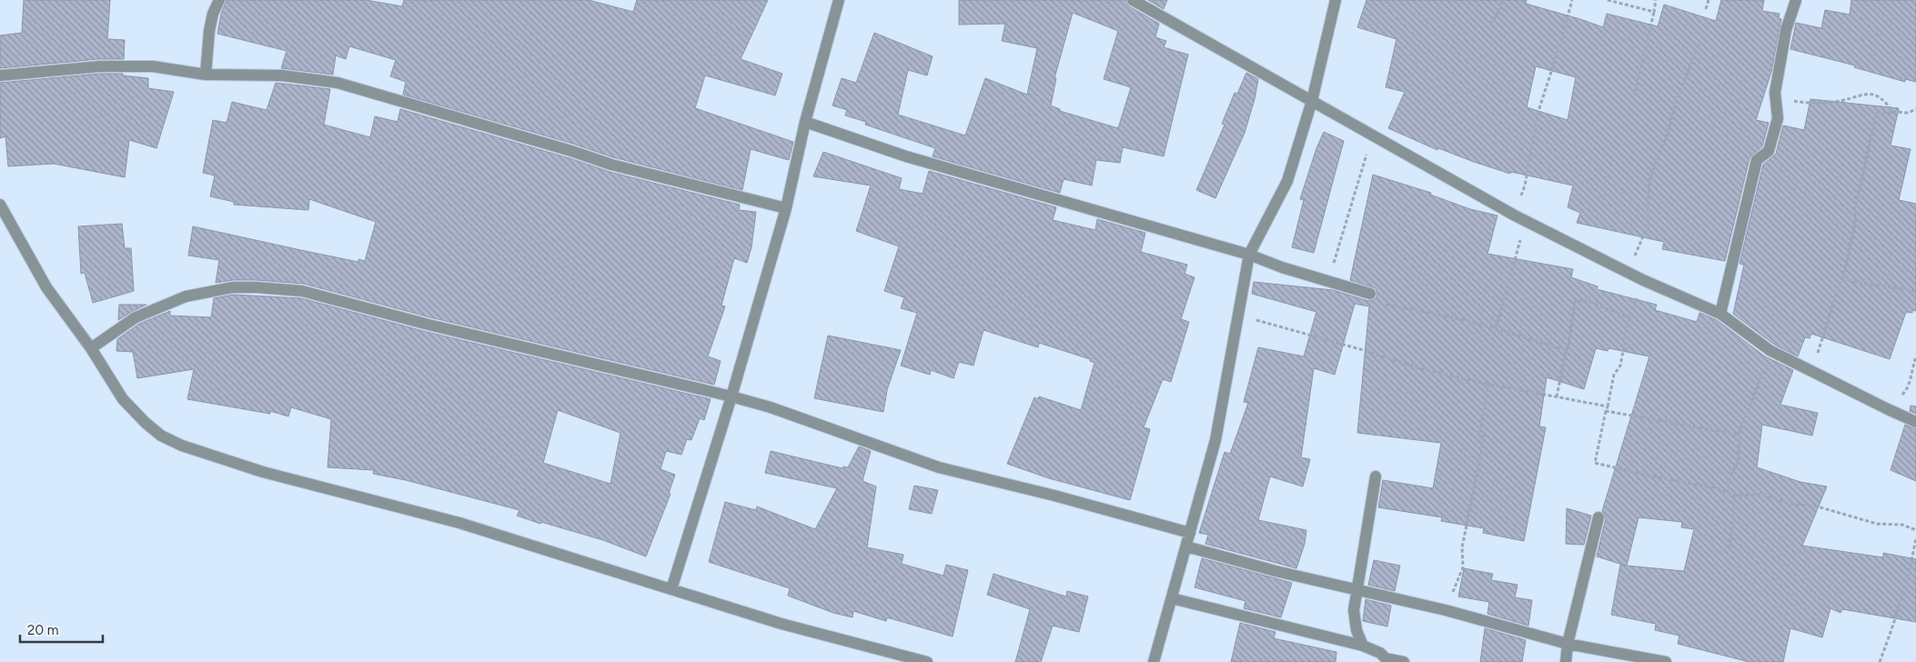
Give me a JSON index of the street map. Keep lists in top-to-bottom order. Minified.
{"scale_bar":"20 m"}
